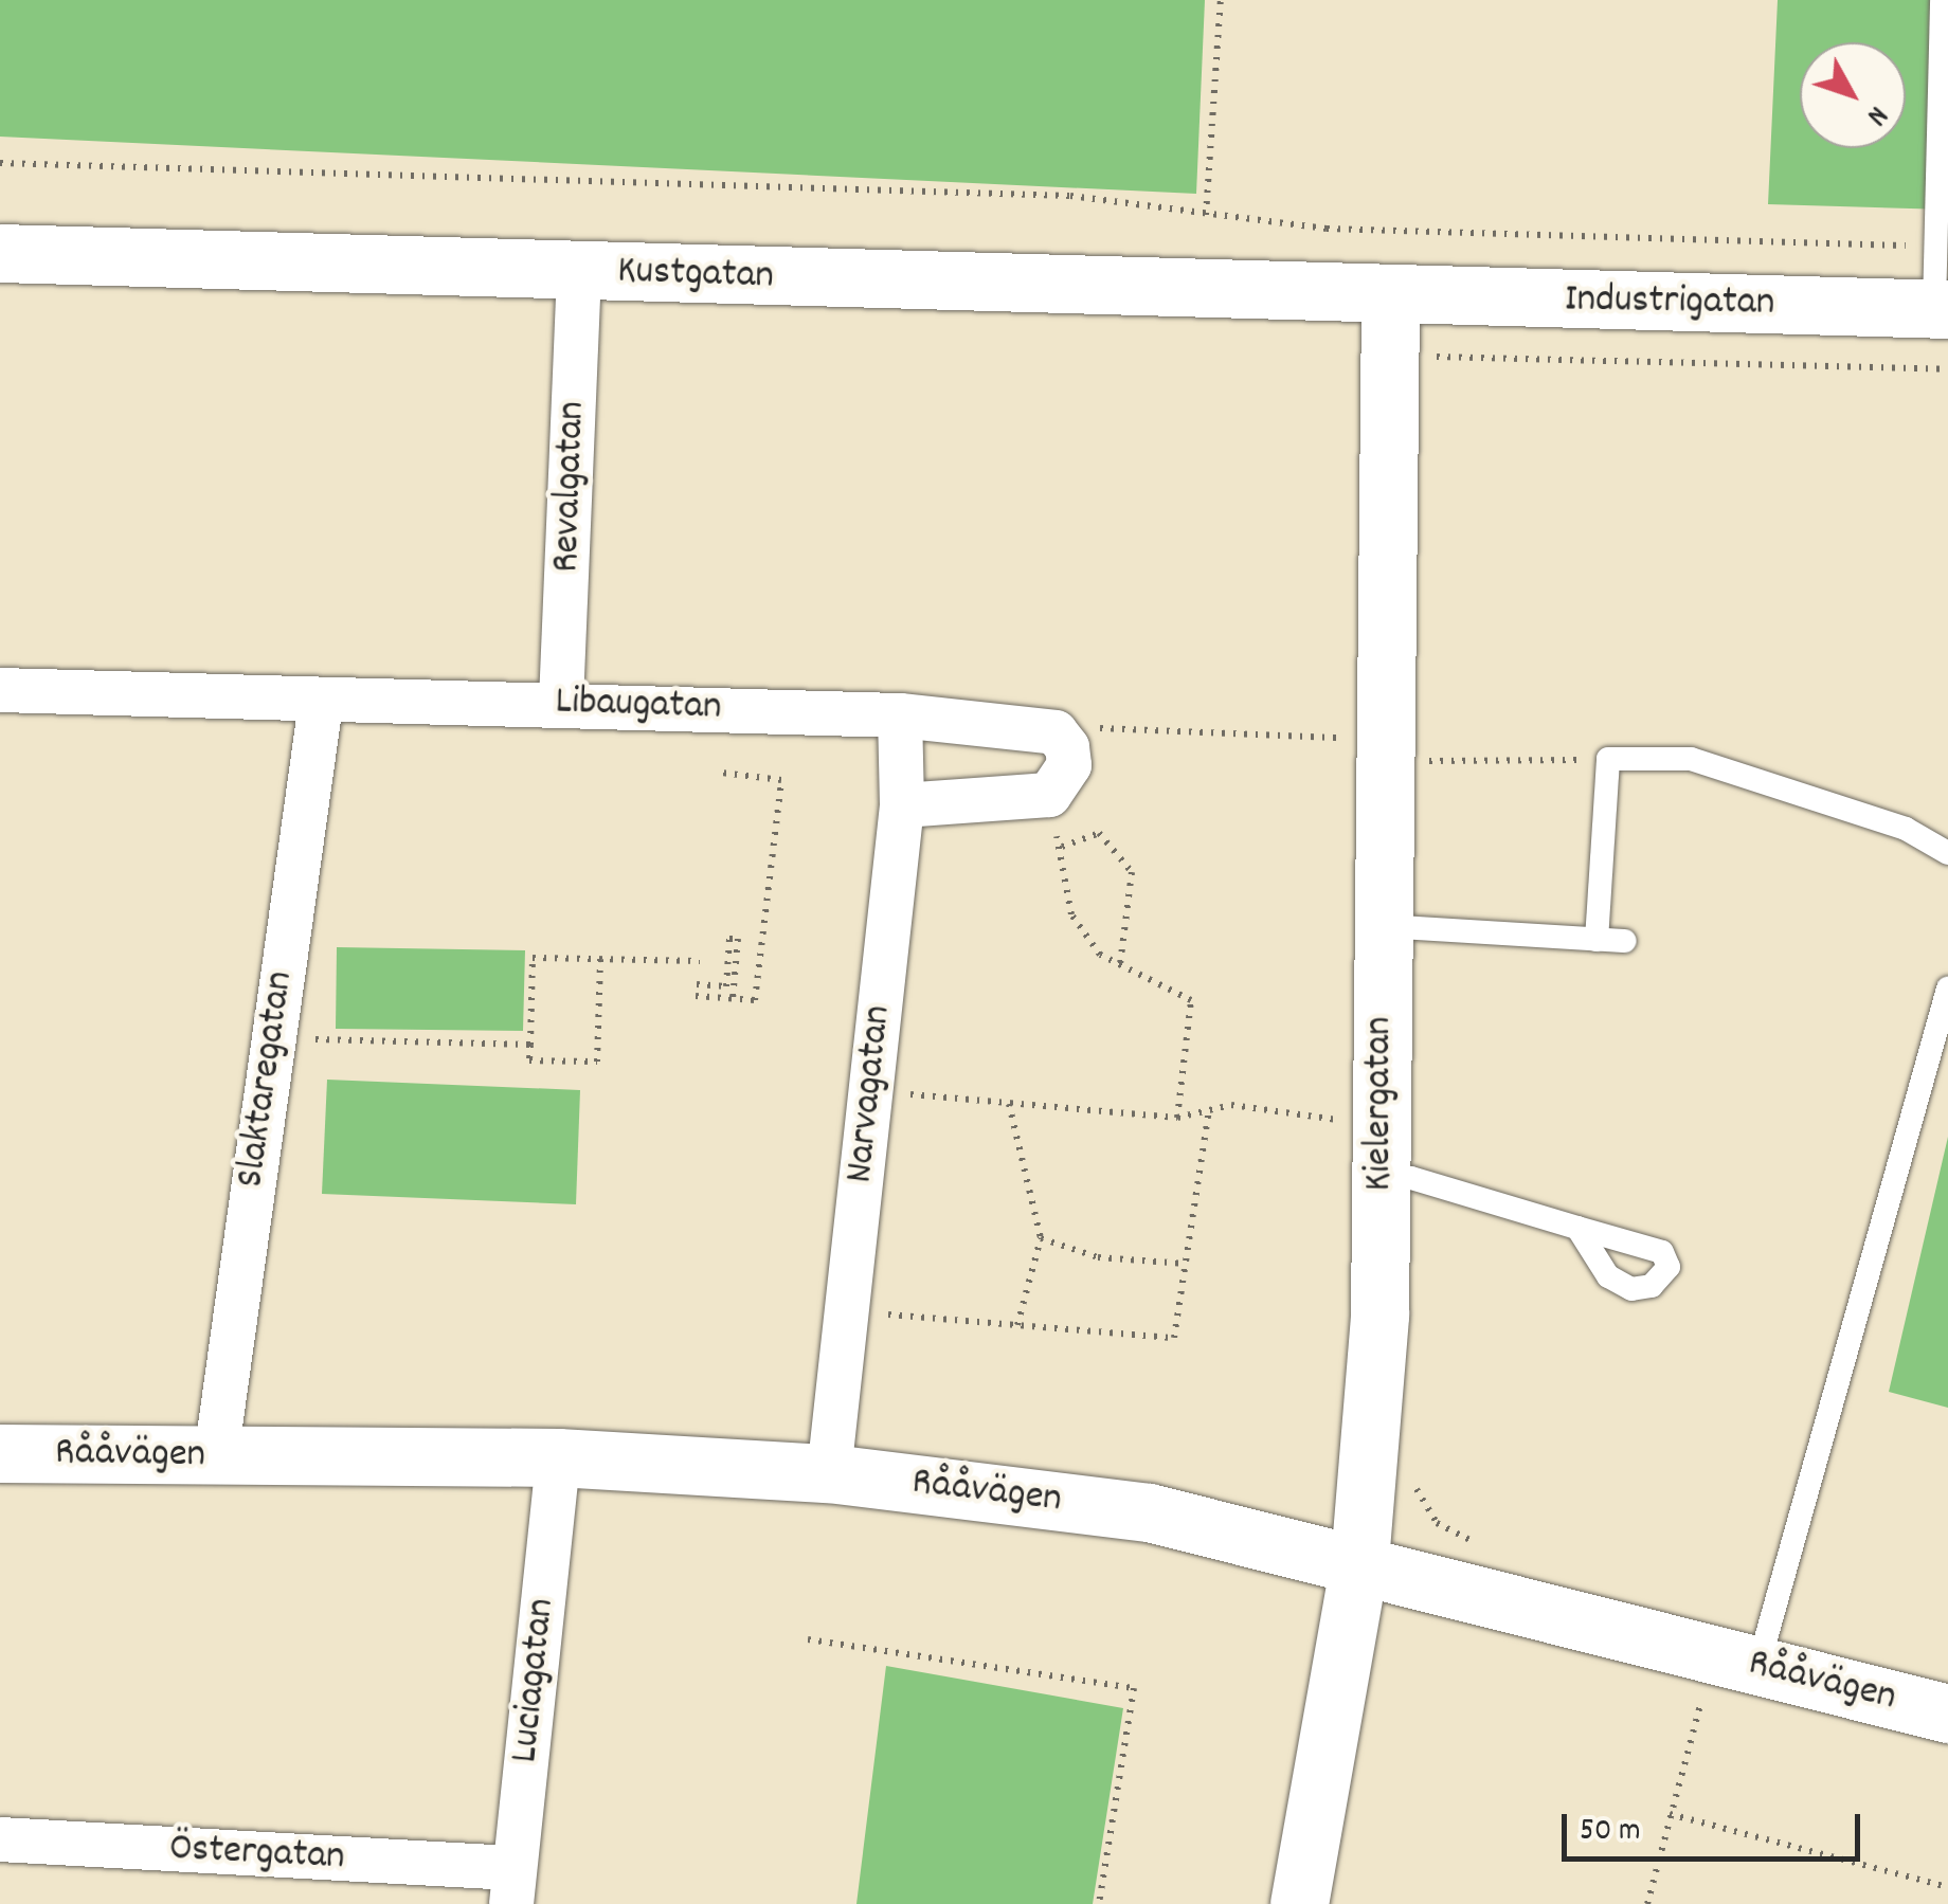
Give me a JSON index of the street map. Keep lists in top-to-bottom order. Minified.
{"streets":{"street":["Kustgatan","Industrigatan","Revalgatan","Libaugatan","Slaktaregatan","Narvagatan","Kielergatan","Rååvägen","Luciagatan","Östergatan"]},"crossings":[["Kustgatan","Industrigatan"],["Kustgatan","Revalgatan"],["Kustgatan","Kielergatan"],["Industrigatan","Kielergatan"],["Revalgatan","Libaugatan"],["Libaugatan","Slaktaregatan"],["Libaugatan","Narvagatan"],["Slaktaregatan","Rååvägen"],["Narvagatan","Rååvägen"],["Kielergatan","Rååvägen"],["Rååvägen","Luciagatan"],["Luciagatan","Östergatan"]],"scale_bar":"50 m","north":"bottom right"}
